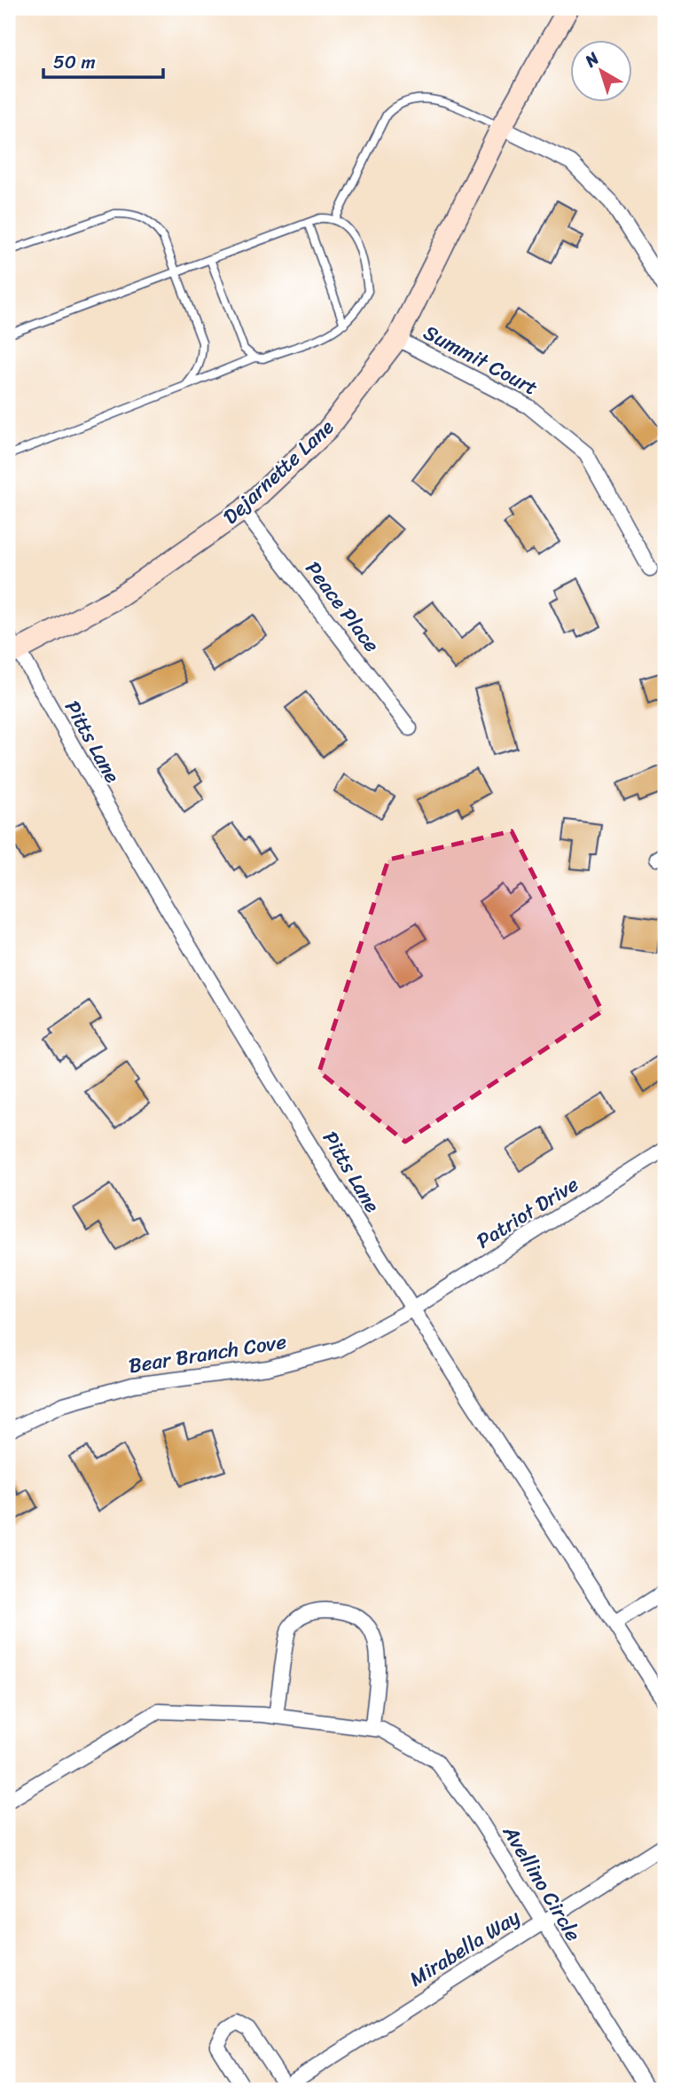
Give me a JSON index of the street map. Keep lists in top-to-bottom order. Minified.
{"streets":{"main road":["Dejarnette Lane"],"street":["Summit Court","Peace Place","Pitts Lane","Patriot Drive","Bear Branch Cove","Avellino Circle","Mirabella Way"]},"crossings":[["Summit Court","Dejarnette Lane"],["Dejarnette Lane","Peace Place"],["Dejarnette Lane","Pitts Lane"],["Pitts Lane","Patriot Drive"],["Pitts Lane","Bear Branch Cove"],["Patriot Drive","Bear Branch Cove"],["Avellino Circle","Mirabella Way"]],"scale_bar":"50 m","north":"top left"}
